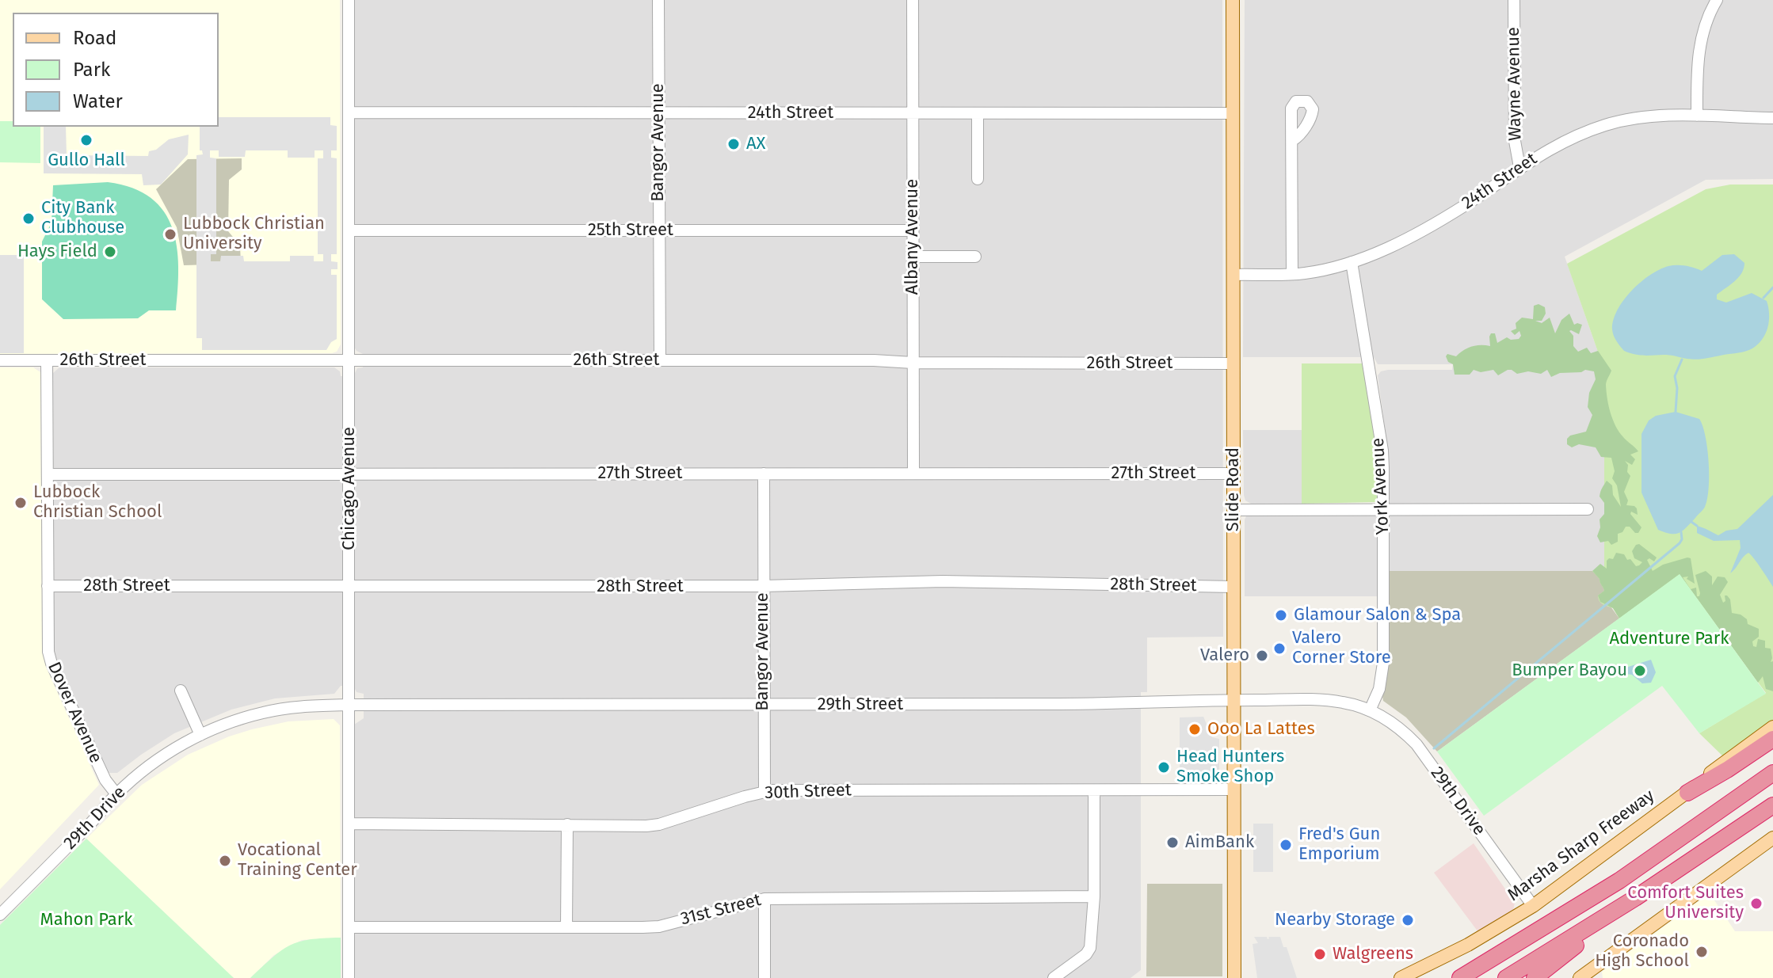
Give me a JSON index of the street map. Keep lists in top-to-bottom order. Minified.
{"streets":{"main road":["Slide Road","Marsha Sharp Freeway"],"street":["Wayne Avenue","24th Street","Bangor Avenue","25th Street","Albany Avenue","26th Street","27th Street","York Avenue","Chicago Avenue","28th Street","29th Street","Dover Avenue","30th Street","29th Drive","31st Street"]},"crossings":[["Wayne Avenue","24th Street"],["24th Street","Bangor Avenue"],["24th Street","Albany Avenue"],["24th Street","York Avenue"],["24th Street","Chicago Avenue"],["24th Street","Slide Road"],["Bangor Avenue","25th Street"],["Bangor Avenue","26th Street"],["Bangor Avenue","27th Street"],["Bangor Avenue","28th Street"],["Bangor Avenue","29th Street"],["Bangor Avenue","30th Street"],["25th Street","Albany Avenue"],["25th Street","Chicago Avenue"],["Albany Avenue","26th Street"],["Albany Avenue","27th Street"],["26th Street","Chicago Avenue"],["26th Street","Slide Road"],["26th Street","Dover Avenue"],["27th Street","Chicago Avenue"],["27th Street","Slide Road"],["27th Street","Dover Avenue"],["York Avenue","29th Street"],["York Avenue","29th Drive"],["Chicago Avenue","28th Street"],["Chicago Avenue","29th Street"],["Chicago Avenue","30th Street"],["Chicago Avenue","29th Drive"],["Chicago Avenue","31st Street"],["Slide Road","28th Street"],["Slide Road","29th Street"],["Slide Road","30th Street"],["28th Street","Dover Avenue"],["29th Street","29th Drive"],["Dover Avenue","29th Drive"],["29th Drive","Marsha Sharp Freeway"]],"parks":["Adventure Park","Mahon Park"],"places":["Gullo Hall","AX","City Bank Clubhouse","Lubbock Christian University","Hays Field","Lubbock Christian School","Glamour Salon & Spa","Valero Corner Store","Valero","Bumper Bayou","Ooo La Lattes","Head Hunters Smoke Shop","AimBank","Fred's Gun Emporium","Vocational Training Center","Comfort Suites University","Nearby Storage","Coronado High School","Walgreens"],"legend":["Road","Park","Water"]}
